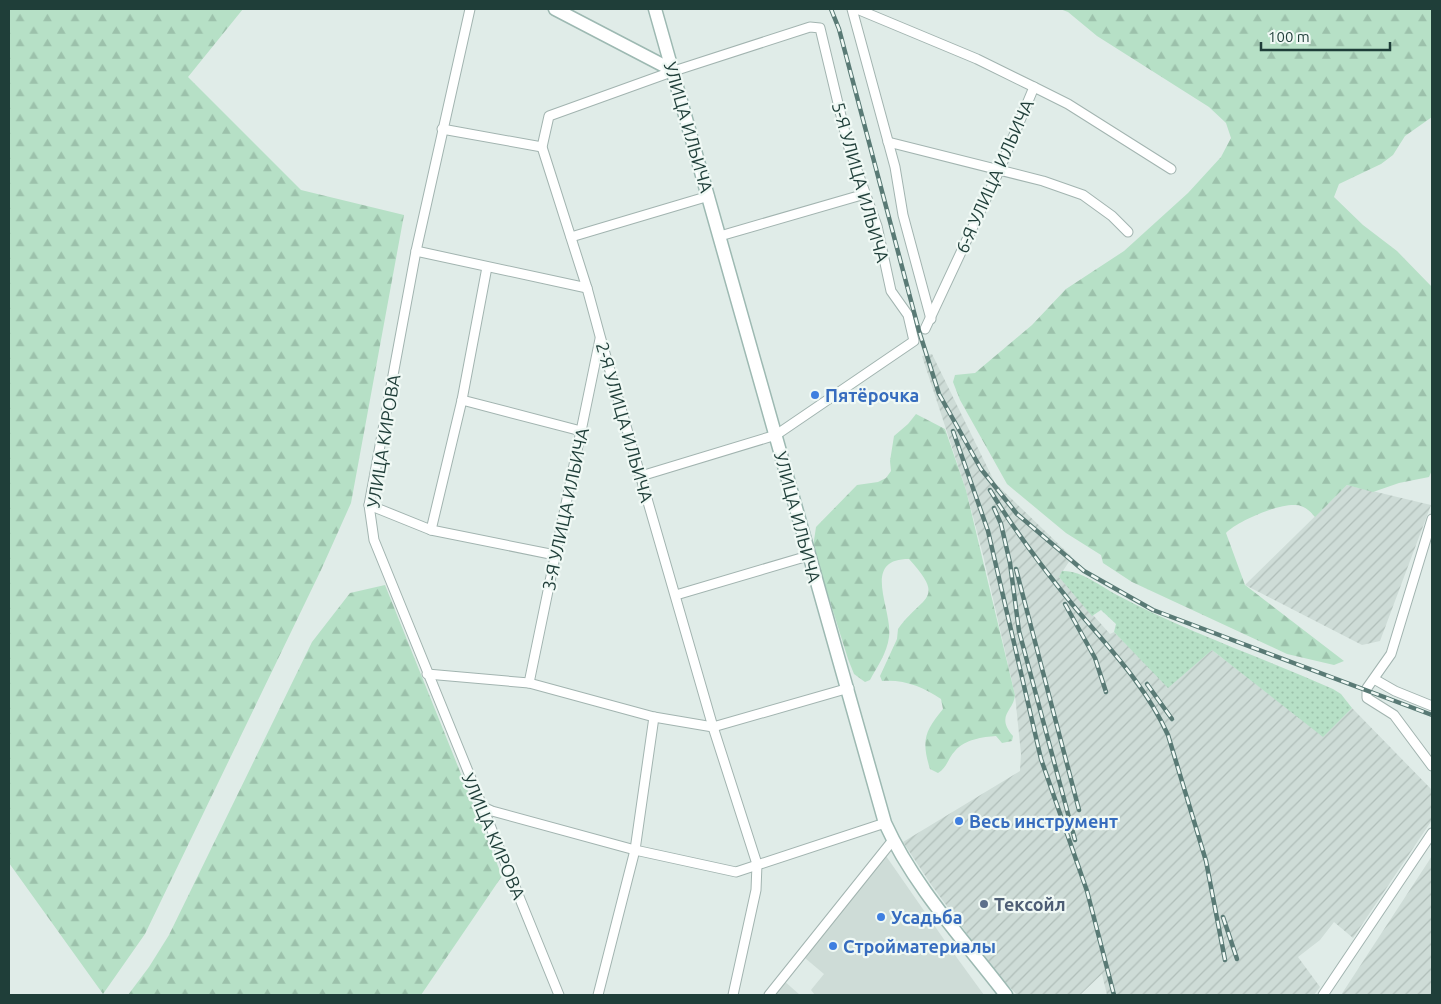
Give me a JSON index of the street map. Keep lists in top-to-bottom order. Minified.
{"streets":{"main road":["УЛИЦА ИЛЬИЧА"],"street":["6-Я УЛИЦА ИЛЬИЧА","5-Я УЛИЦА ИЛЬИЧА","2-Я УЛИЦА ИЛЬИЧА","УЛИЦА КИРОВА","3-Я УЛИЦА ИЛЬИЧА"]},"crossings":[["УЛИЦА ИЛЬИЧА","5-Я УЛИЦА ИЛЬИЧА"],["2-Я УЛИЦА ИЛЬИЧА","3-Я УЛИЦА ИЛЬИЧА"]],"places":["Пятёрочка","Весь инструмент","Тексойл","Усадьба","Стройматериалы"],"scale_bar":"100 m"}
